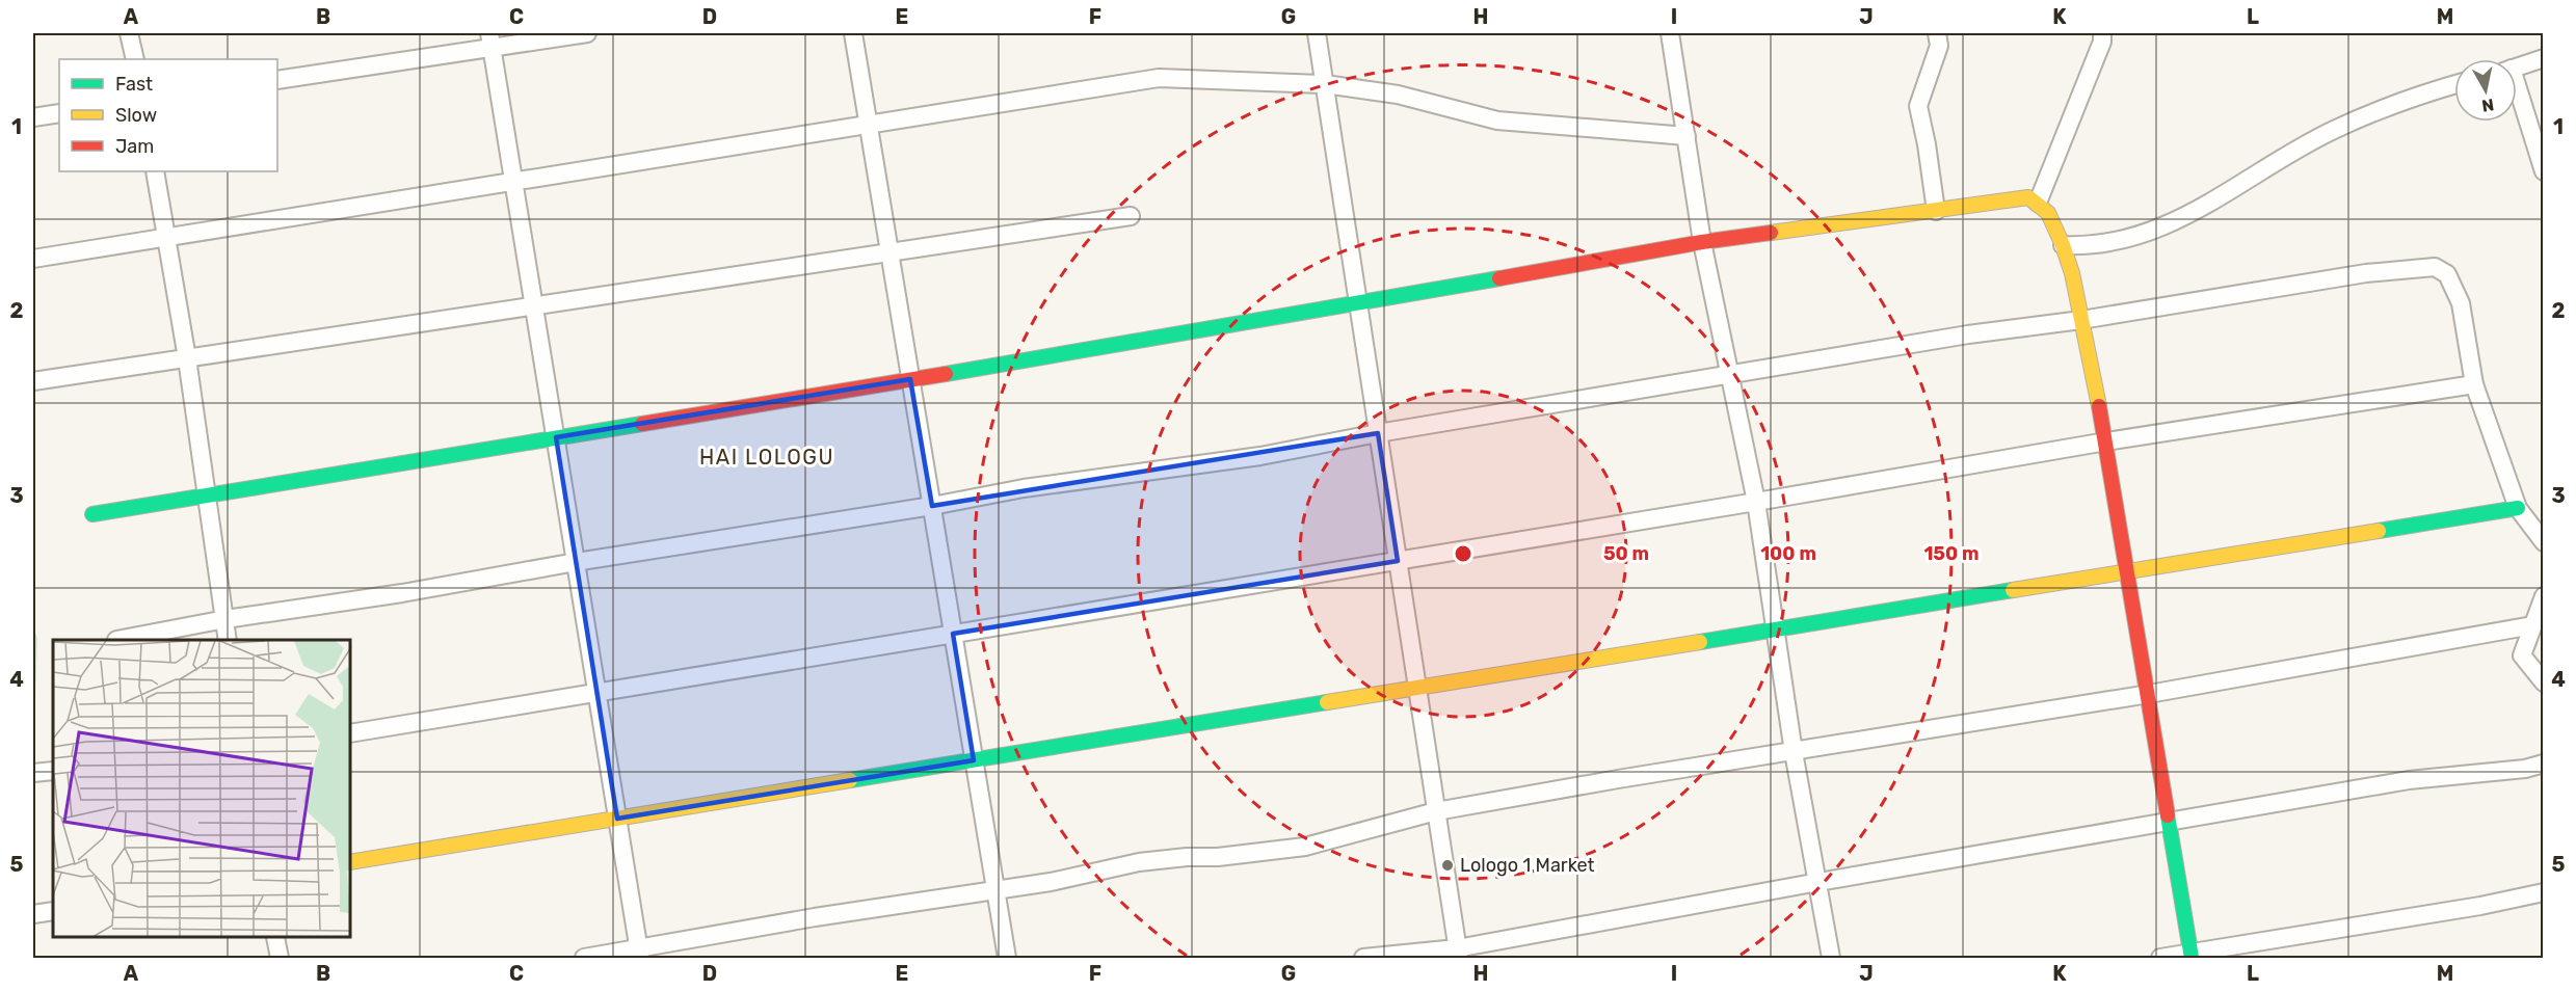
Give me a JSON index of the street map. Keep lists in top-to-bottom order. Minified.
{"districts":["HAI LOLOGU"],"places":["Lologo 1 Market"],"legend":["Fast","Slow","Jam"],"north":"bottom","grid":{"columns":["A","B","C","D","E","F","G","H","I","J","K","L","M"],"rows":["1","2","3","4","5"]},"rings":["50 m","100 m","150 m"]}
